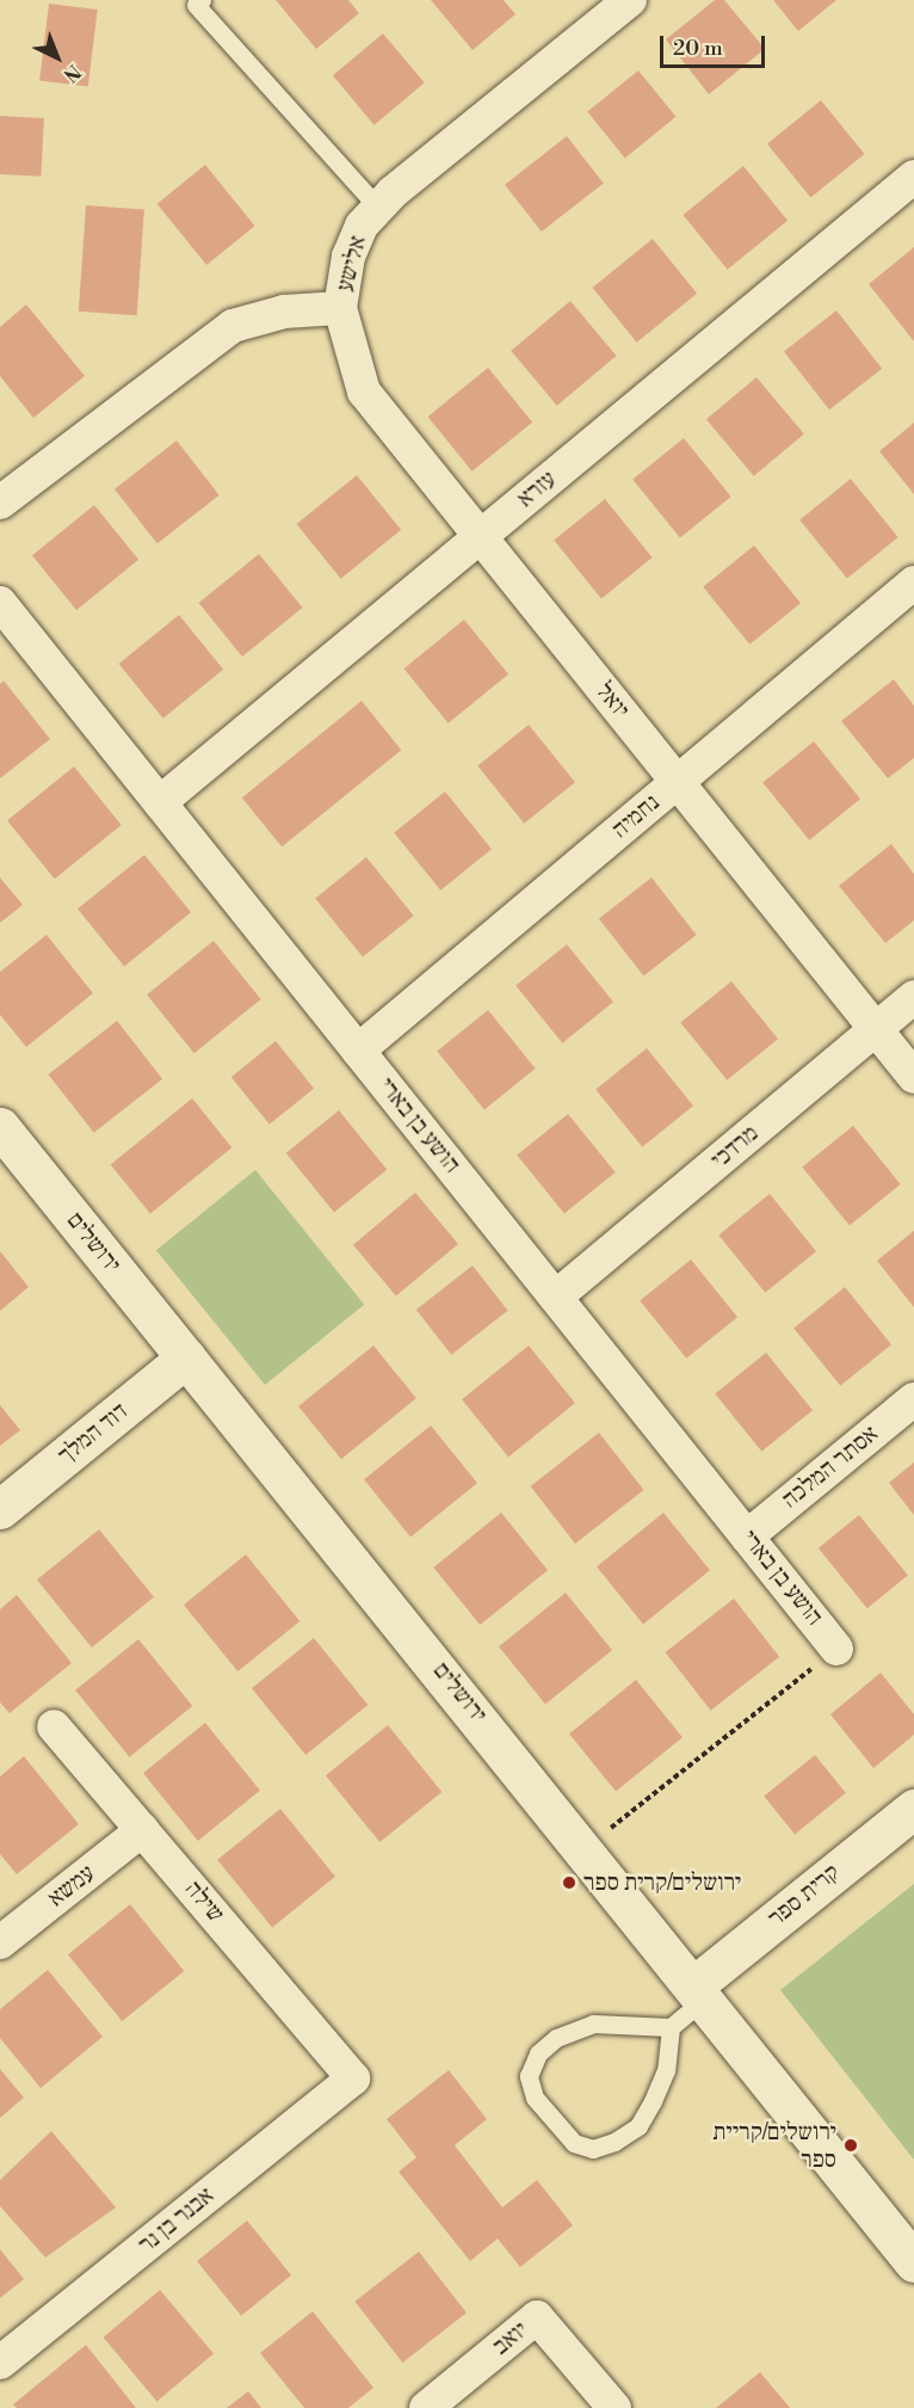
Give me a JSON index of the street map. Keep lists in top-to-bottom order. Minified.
{"streets":{"street":["אלישע","עזרא","יואל","נחמיה","הושע בן בארי","מרדכי","ירושלים","דוד המלך","אסתר המלכה","עמשא","קרית ספר","שילה","אבנר בן נר","יואב"]},"crossings":[["אלישע","יואל"],["עזרא","יואל"],["עזרא","הושע בן בארי"],["יואל","נחמיה"],["יואל","מרדכי"],["נחמיה","הושע בן בארי"],["הושע בן בארי","מרדכי"],["הושע בן בארי","אסתר המלכה"],["ירושלים","דוד המלך"],["ירושלים","קרית ספר"],["עמשא","שילה"],["שילה","אבנר בן נר"]],"places":["ירושלים/קרית ספר","ירושלים/קריית ספר"],"scale_bar":"20 m","north":"bottom right"}
